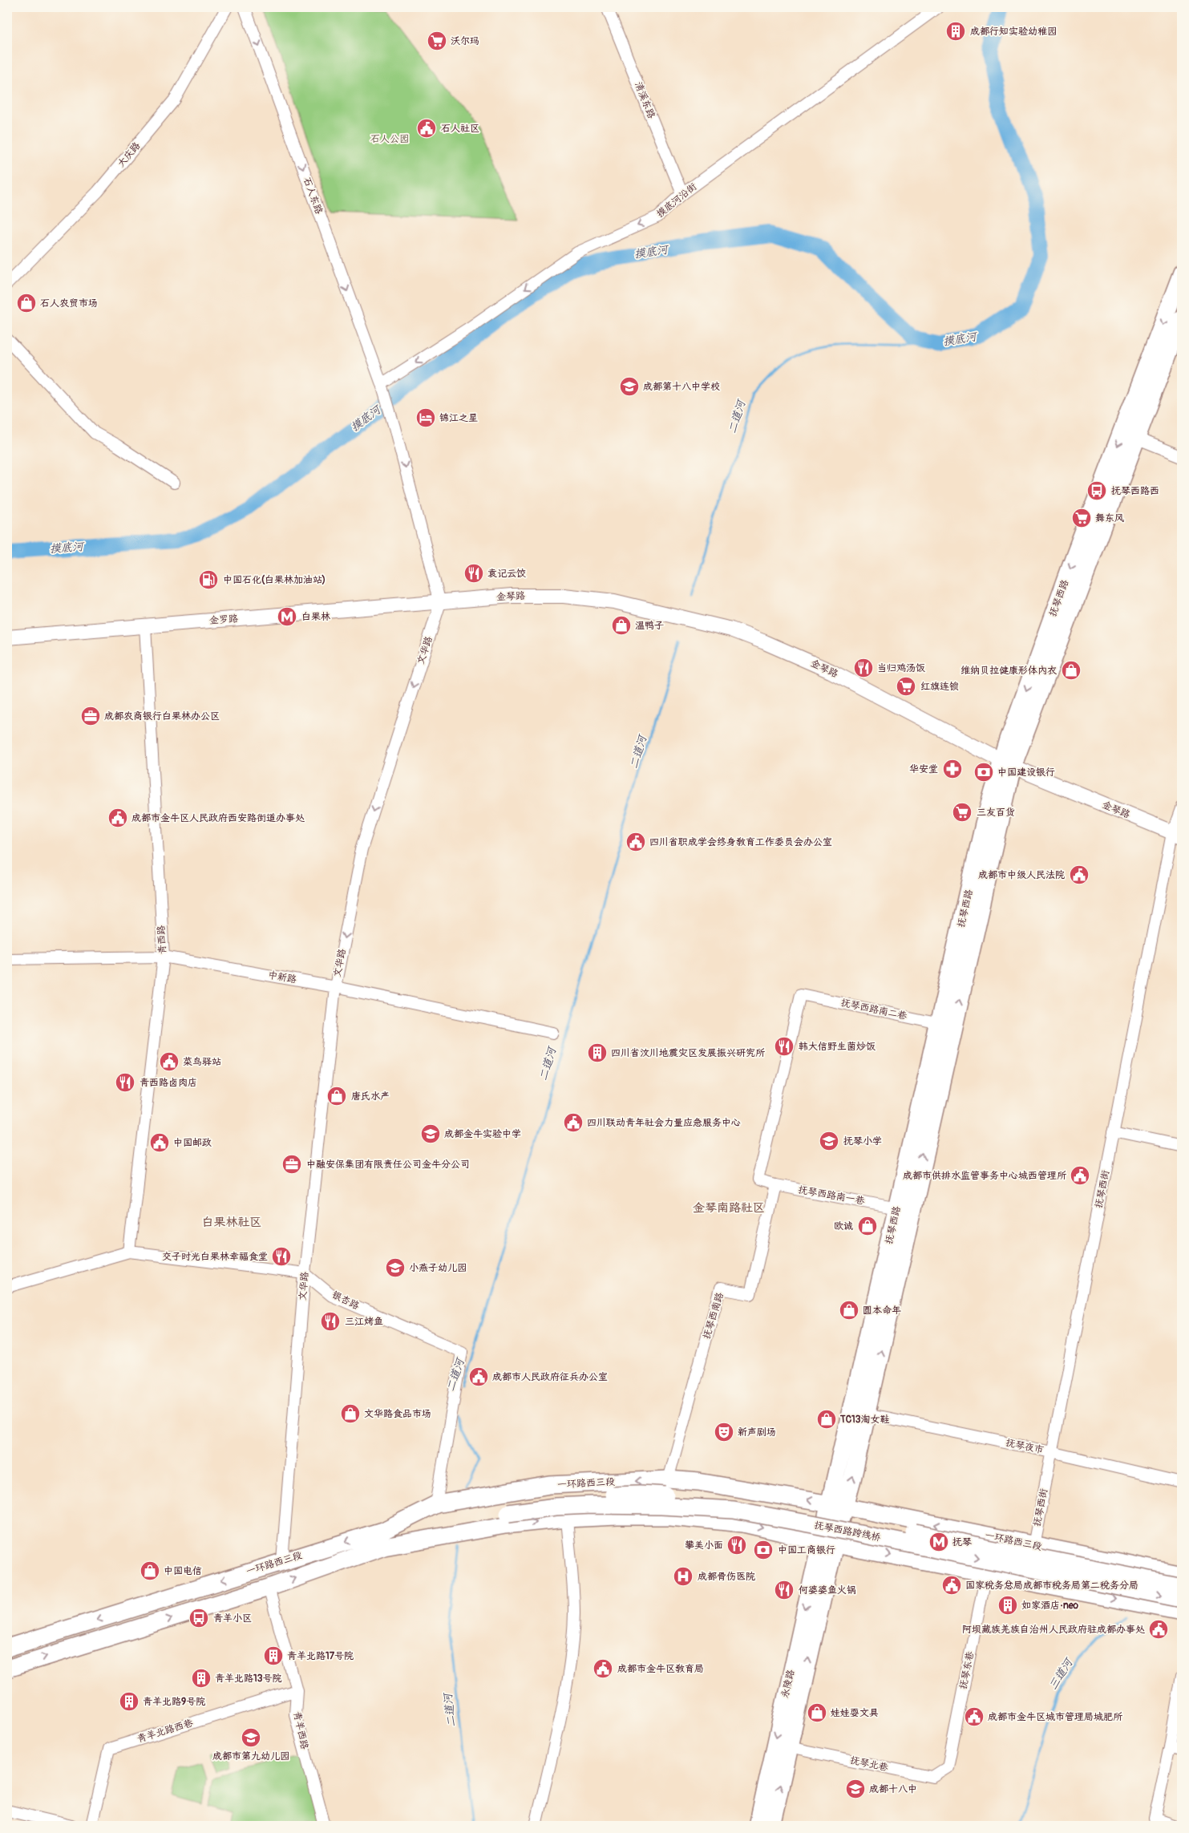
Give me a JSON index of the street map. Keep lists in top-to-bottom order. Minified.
{"streets":{"main road":["抚琴西路","一环路西三段","抚琴西路跨线桥","永陵路"],"street":["清溪东路","大庆路","石人东路","摸底河沿街","金琴路","金罗路","文华路","青西路","中新路","抚琴西路南二巷","抚琴西街","抚琴西路南一巷","银杏路","抚琴西南路","抚琴夜市","抚琴东巷","青羊西路","青羊北路西巷","抚琴北巷"]},"crossings":[["清溪东路","摸底河沿街"],["石人东路","摸底河沿街"],["金琴路","抚琴西路"],["金琴路","金罗路"],["金琴路","文华路"],["金琴路","抚琴西街"],["抚琴西路","抚琴西路南二巷"],["抚琴西路","抚琴西路南一巷"],["抚琴西路","抚琴夜市"],["抚琴西路","一环路西三段"],["抚琴西路","永陵路"],["金罗路","文华路"],["金罗路","青西路"],["文华路","中新路"],["文华路","银杏路"],["文华路","一环路西三段"],["青西路","中新路"],["抚琴西路南二巷","抚琴西路南一巷"],["抚琴西街","抚琴夜市"],["抚琴西街","一环路西三段"],["抚琴西路南一巷","抚琴西南路"],["银杏路","一环路西三段"],["抚琴西南路","一环路西三段"],["一环路西三段","抚琴东巷"],["一环路西三段","永陵路"],["一环路西三段","青羊西路"],["抚琴东巷","抚琴北巷"],["永陵路","抚琴北巷"],["青羊西路","青羊北路西巷"]],"one_way":["石人东路","摸底河沿街","文华路"],"districts":["金琴南路社区","白果林社区"],"water":["摸底河","二道河","三道河"],"parks":["石人公园"],"places":{"building":["成都行知实验幼稚园","四川省汶川地震灾区发展振兴研究所","如家酒店·neo","青羊北路17号院","青羊北路13号院","青羊北路9号院"],"supermarket":["沃尔玛","舞东风","红旗连锁","三友百货"],"public building":["石人社区","成都市金牛区人民政府西安路街道办事处","四川省职成学会终身教育工作委员会办公室","成都市中级人民法院","菜鸟驿站","四川联动青年社会力量应急服务中心","中国邮政","成都市供排水监管事务中心城西管理所","成都市人民政府征兵办公室","国家税务总局成都市税务局第二税务分局","阿坝藏族羌族自治州人民政府驻成都办事处","成都市金牛区教育局","成都市金牛区城市管理局城肥所"],"shop":["石人农贸市场","温鸭子","维纳贝拉健康形体内衣","唐氏水产","欧诚","圆本命年","文华路食品市场","TC13淘女鞋","中国电信","娃娃耍文具"],"school or university":["成都第十八中学校","成都金牛实验中学","抚琴小学","小燕子幼儿园","成都市第九幼儿园","成都十八中"],"hotel":["锦江之星"],"bus stop":["抚琴西路西","青羊小区"],"restaurant":["袁记云饺","当归鸡汤饭","韩大信野生菌炒饭","青西路卤肉店","交子时光白果林幸福食堂","三江烤鱼","攀美小面","何婆婆鱼火锅"],"fuel station":["中国石化(白果林加油站)"],"metro station":["白果林","抚琴"],"office":["成都农商银行白果林办公区","中融安保集团有限责任公司金牛分公司"],"pharmacy":["华安堂"],"bank":["中国建设银行","中国工商银行"],"theatre":["新声剧场"],"hospital":["成都骨伤医院"]}}
